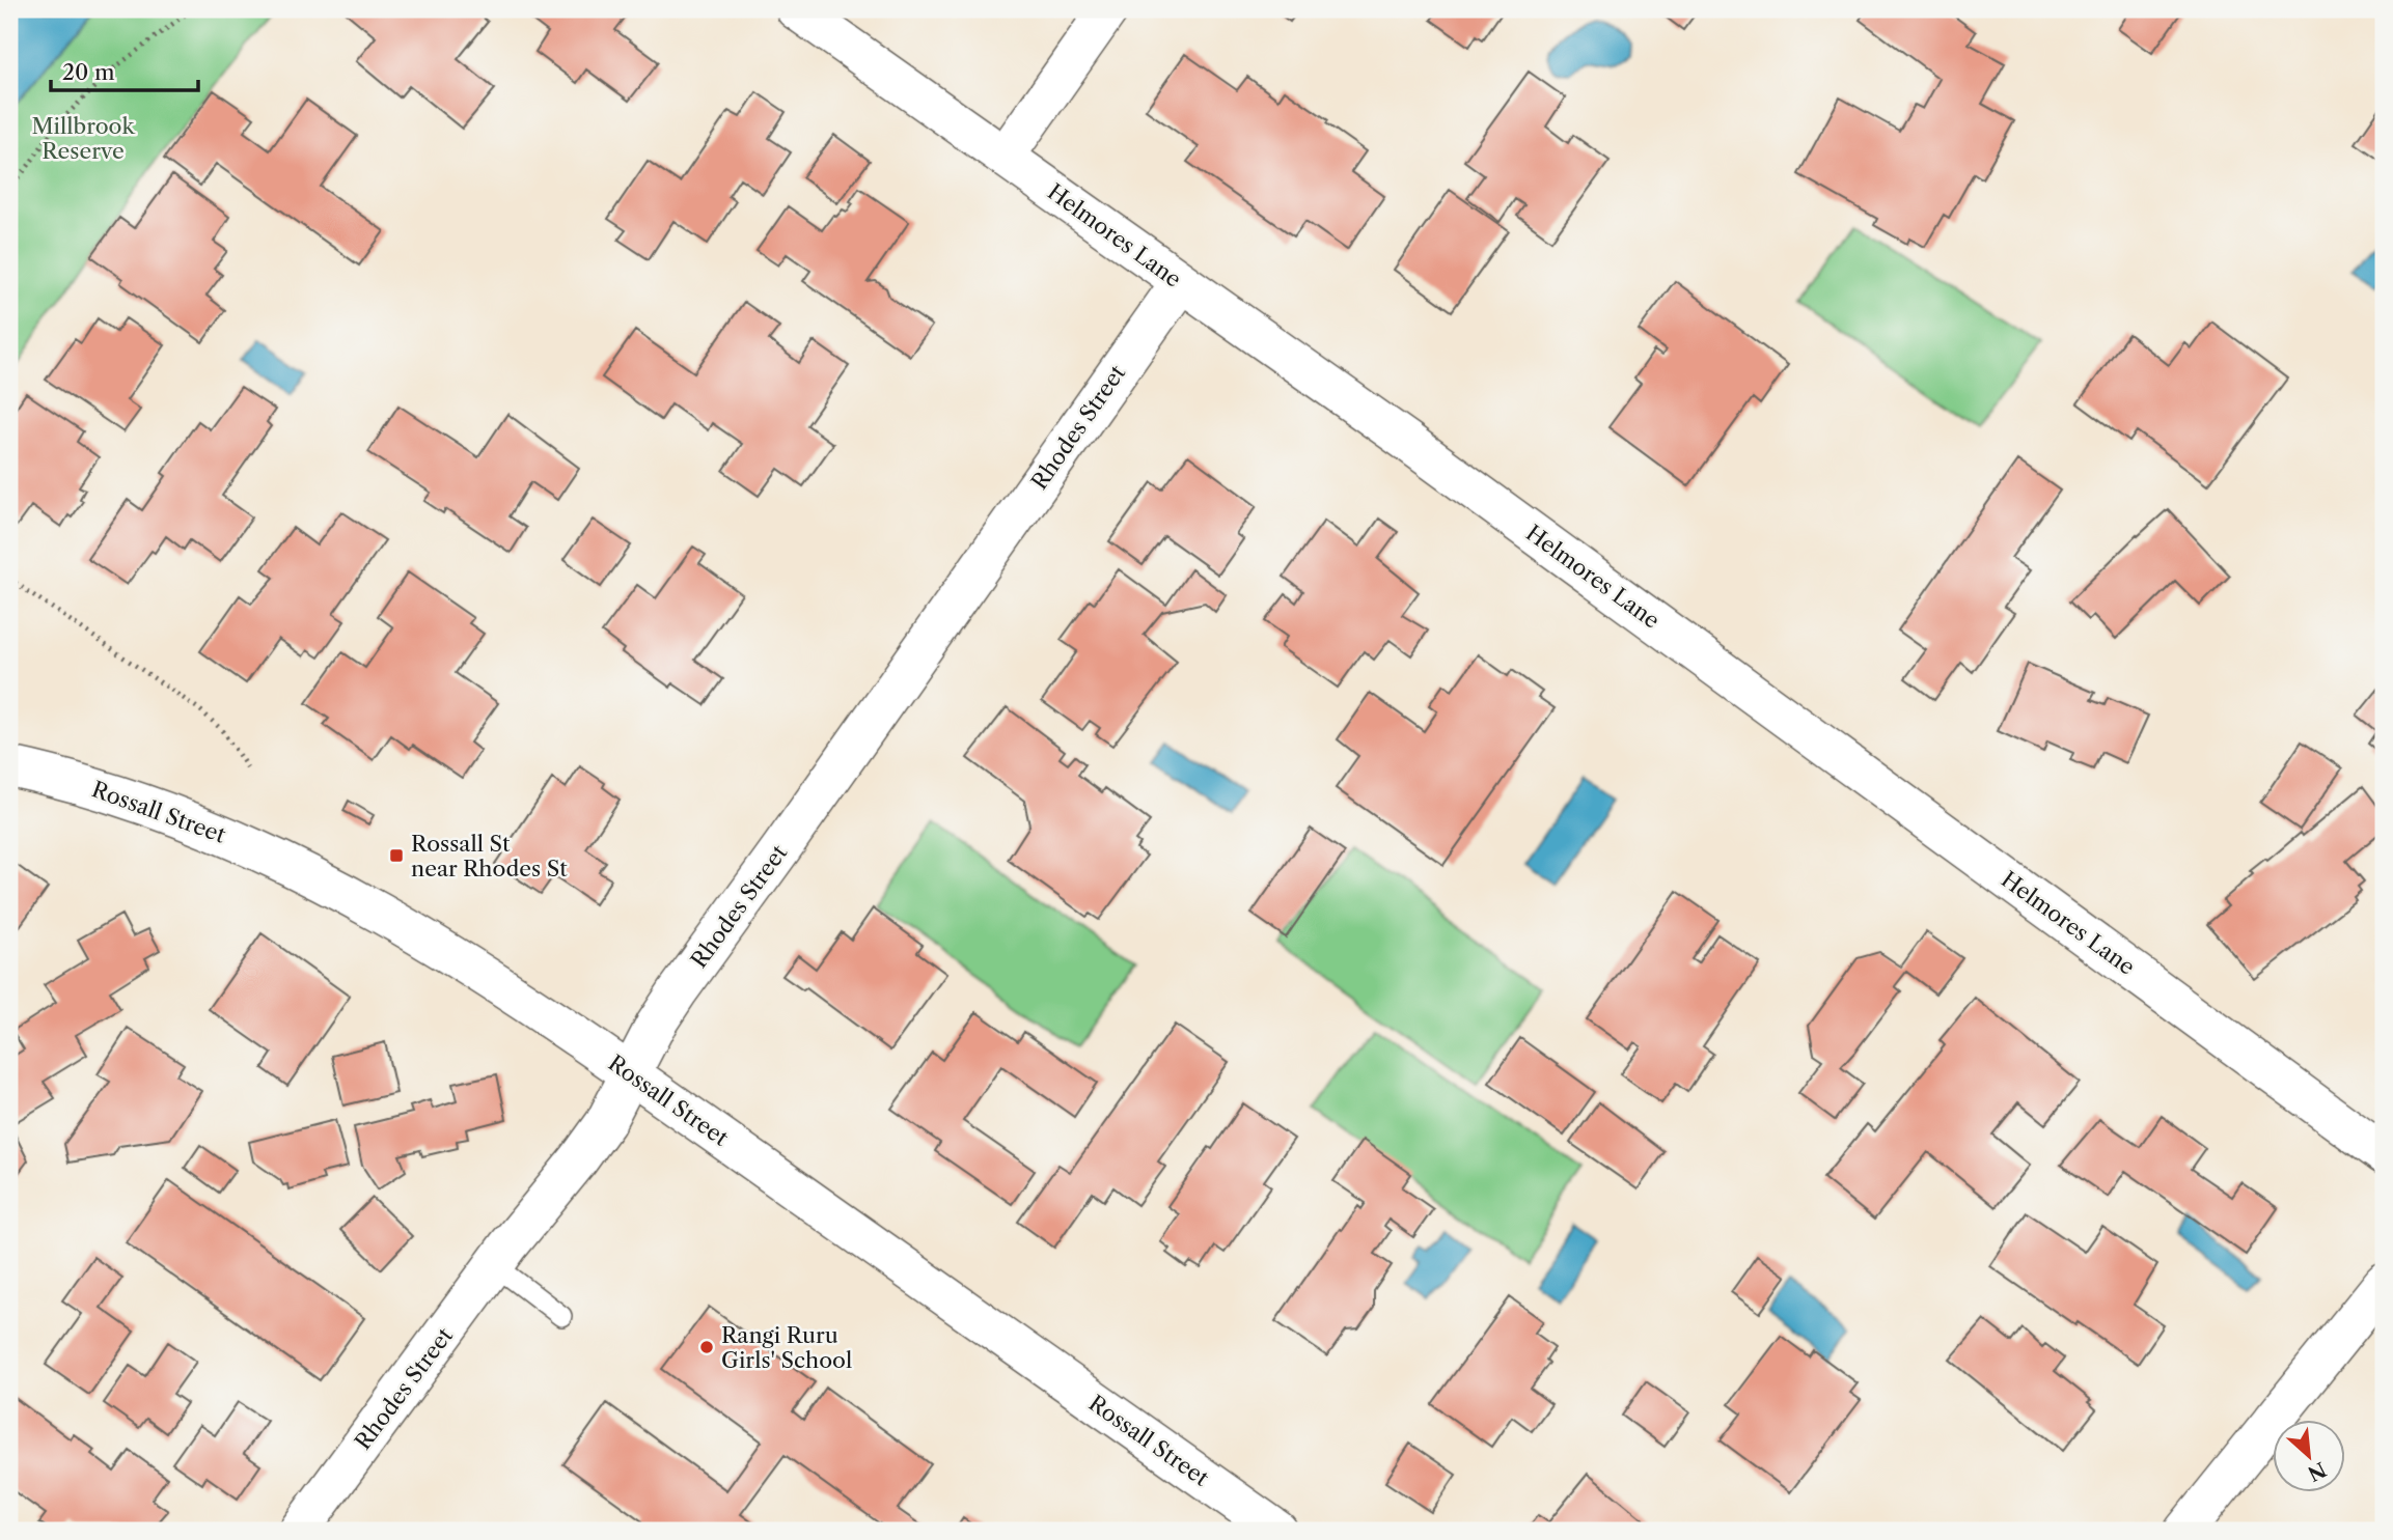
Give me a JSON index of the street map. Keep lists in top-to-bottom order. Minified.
{"streets":{"street":["Helmores Lane","Rhodes Street","Rossall Street"]},"crossings":[["Helmores Lane","Rhodes Street"],["Rhodes Street","Rossall Street"]],"parks":["Millbrook Reserve"],"places":{"transit":["Rossall St near Rhodes St"],"other":["Rangi Ruru Girls' School"]},"scale_bar":"20 m","north":"bottom right"}
